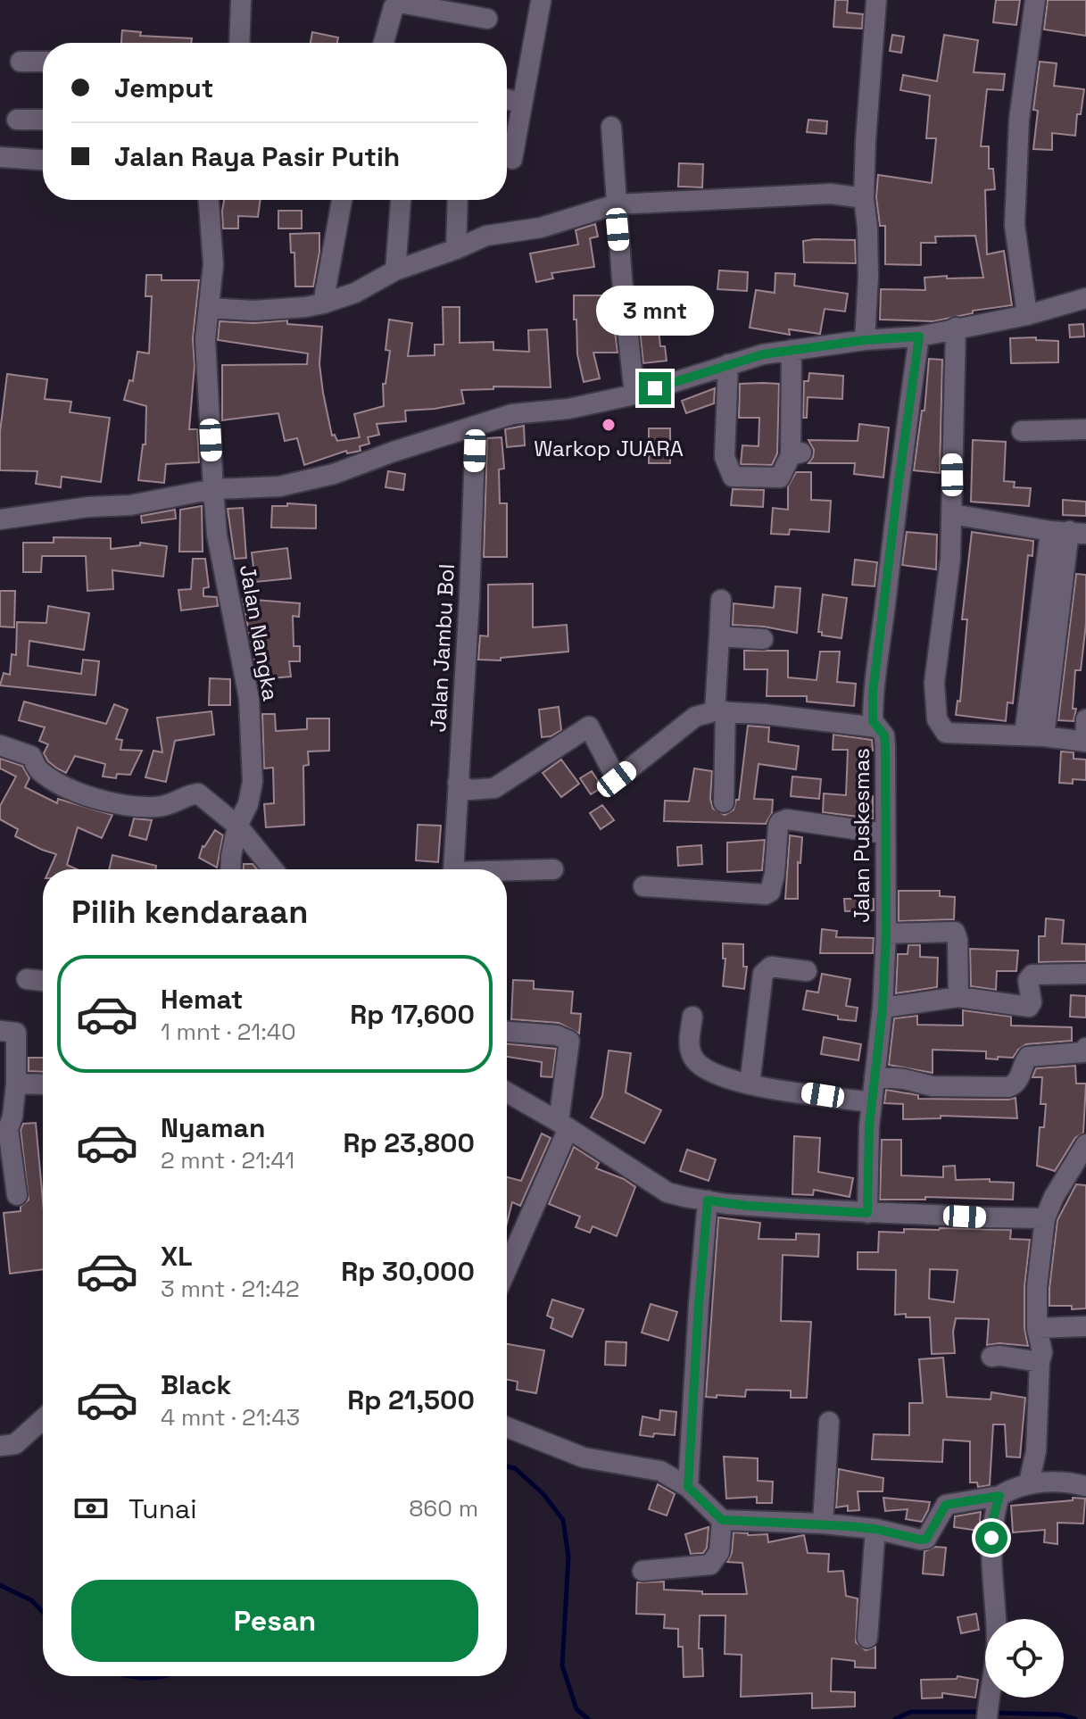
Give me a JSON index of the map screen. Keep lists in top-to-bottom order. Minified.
{"streets":{"street":["Jalan Nangka","Jalan Jambu Bol","Jalan Puskesmas"]},"places":["Warkop JUARA"],"page":{"banner":["Jemput","Jalan Raya Pasir Putih"],"bubble":"3 mnt","heading":"Pilih kendaraan","list":[{"name":"Hemat","note":"1 mnt · 21:40","value":"Rp 17,600"},{"name":"Nyaman","note":"2 mnt · 21:41","value":"Rp 23,800"},{"name":"XL","note":"3 mnt · 21:42","value":"Rp 30,000"},{"name":"Black","note":"4 mnt · 21:43","value":"Rp 21,500"}],"pay":["Tunai","860 m"],"buttons":"Pesan"}}
